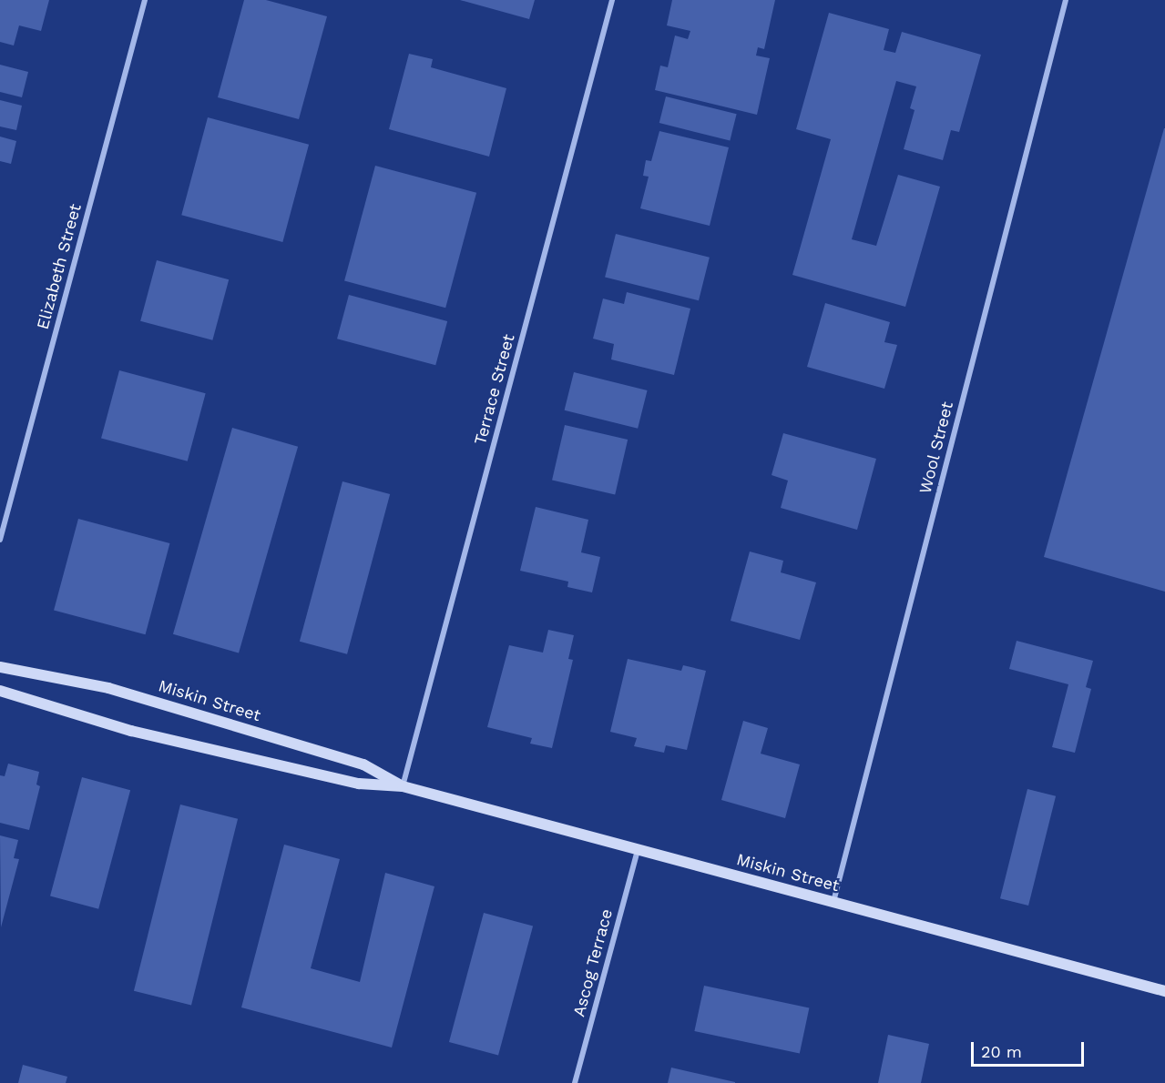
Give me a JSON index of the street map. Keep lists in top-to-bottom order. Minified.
{"streets":{"main road":["Miskin Street"],"street":["Elizabeth Street","Terrace Street","Wool Street","Ascog Terrace"]},"crossings":[["Terrace Street","Miskin Street"],["Wool Street","Miskin Street"],["Miskin Street","Ascog Terrace"]],"scale_bar":"20 m"}
